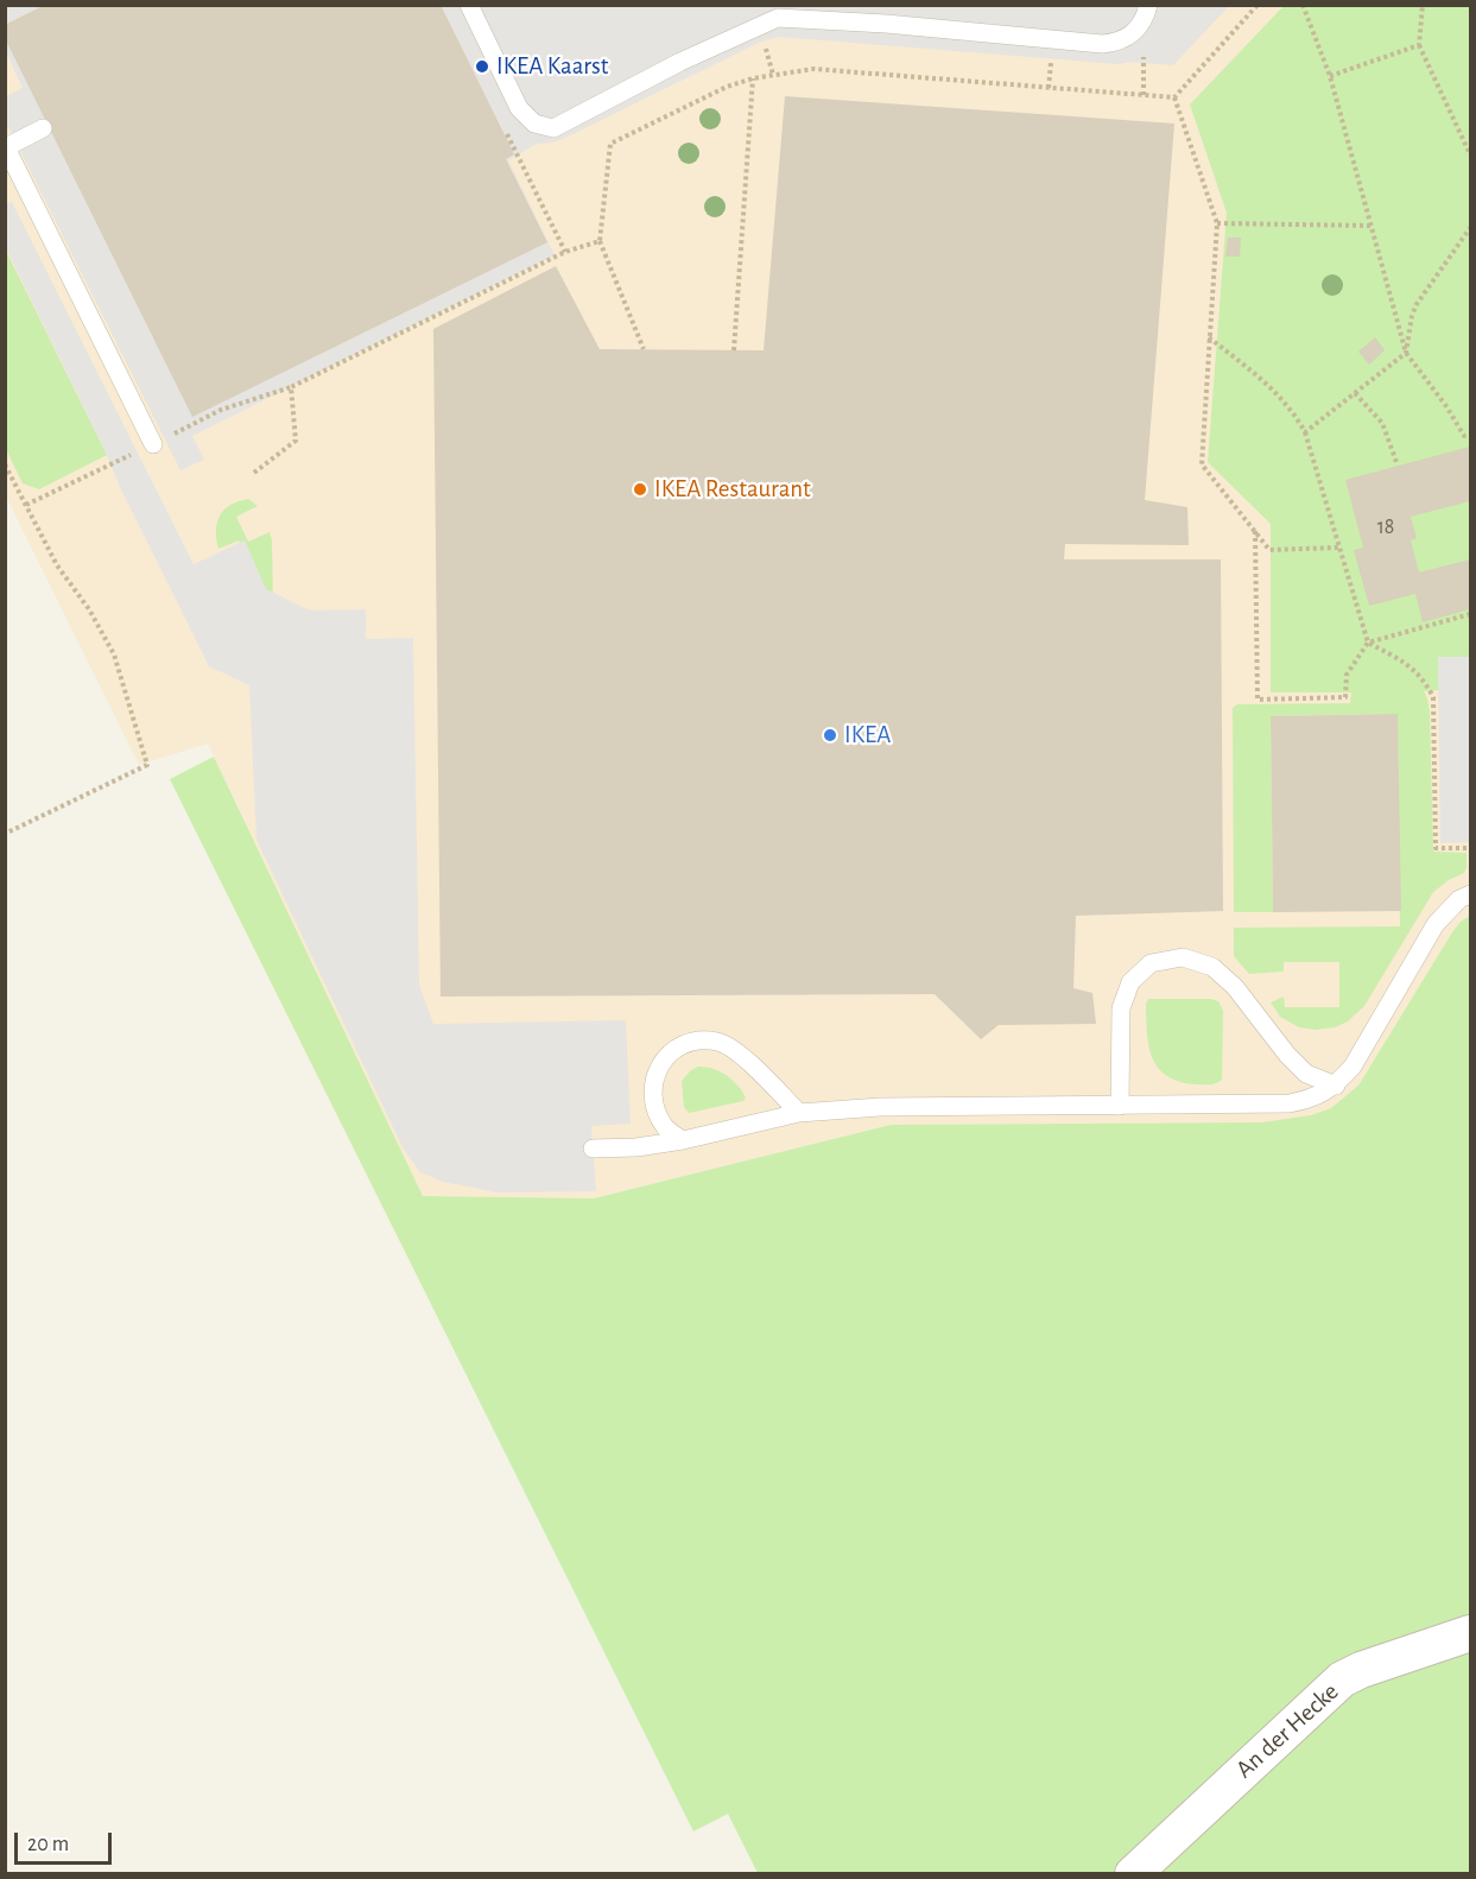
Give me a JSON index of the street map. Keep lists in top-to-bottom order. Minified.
{"streets":{"street":["An der Hecke"]},"places":["IKEA Kaarst","IKEA Restaurant","IKEA"],"house_numbers":["18"],"scale_bar":"20 m"}
